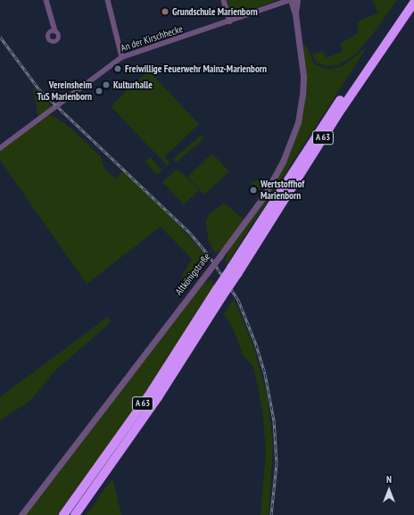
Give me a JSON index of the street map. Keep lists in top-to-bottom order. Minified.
{"streets":{"highway":["A 63"],"street":["An der Kirschhecke","Altkönigstraße"]},"crossings":[["An der Kirschhecke","Altkönigstraße"]],"places":["Grundschule Marienborn","Freiwillige Feuerwehr Mainz-Marienborn","Kulturhalle","Vereinsheim TuS Marienborn","Wertstoffhof Marienborn"],"north":"top"}
